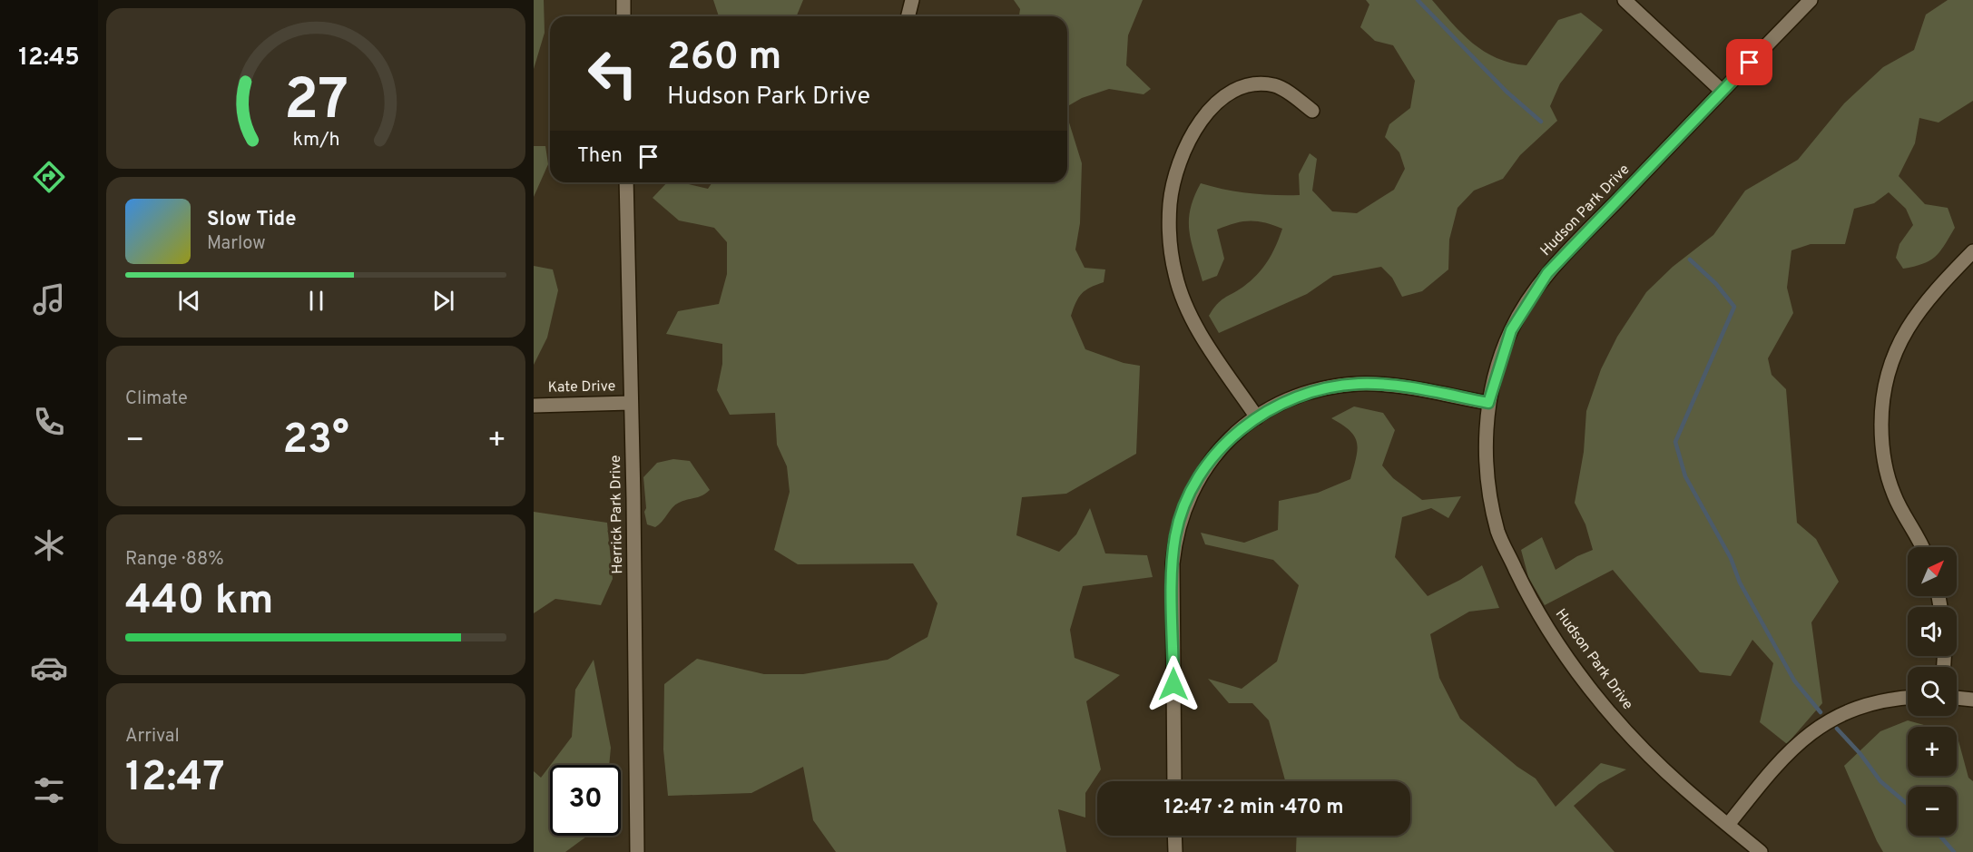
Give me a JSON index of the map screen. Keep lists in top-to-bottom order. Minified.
{"streets":{"street":["Hudson Park Drive","Kate Drive","Herrick Park Drive"]},"crossings":[["Kate Drive","Herrick Park Drive"]],"north":"top right","page":{"tabs":"12:45","turn":["260 m","Hudson Park Drive"],"then":"Then","song":["Slow Tide","Marlow"],"tile":["Climate",["Range · 88%","440 km"],["Arrival","12:47"]],"heat":["−","23°","+"],"map_buttons":["+","−"],"limit":"30","trip":"12:47 · 2 min · 470 m","gauge":["27","km/h"]}}
